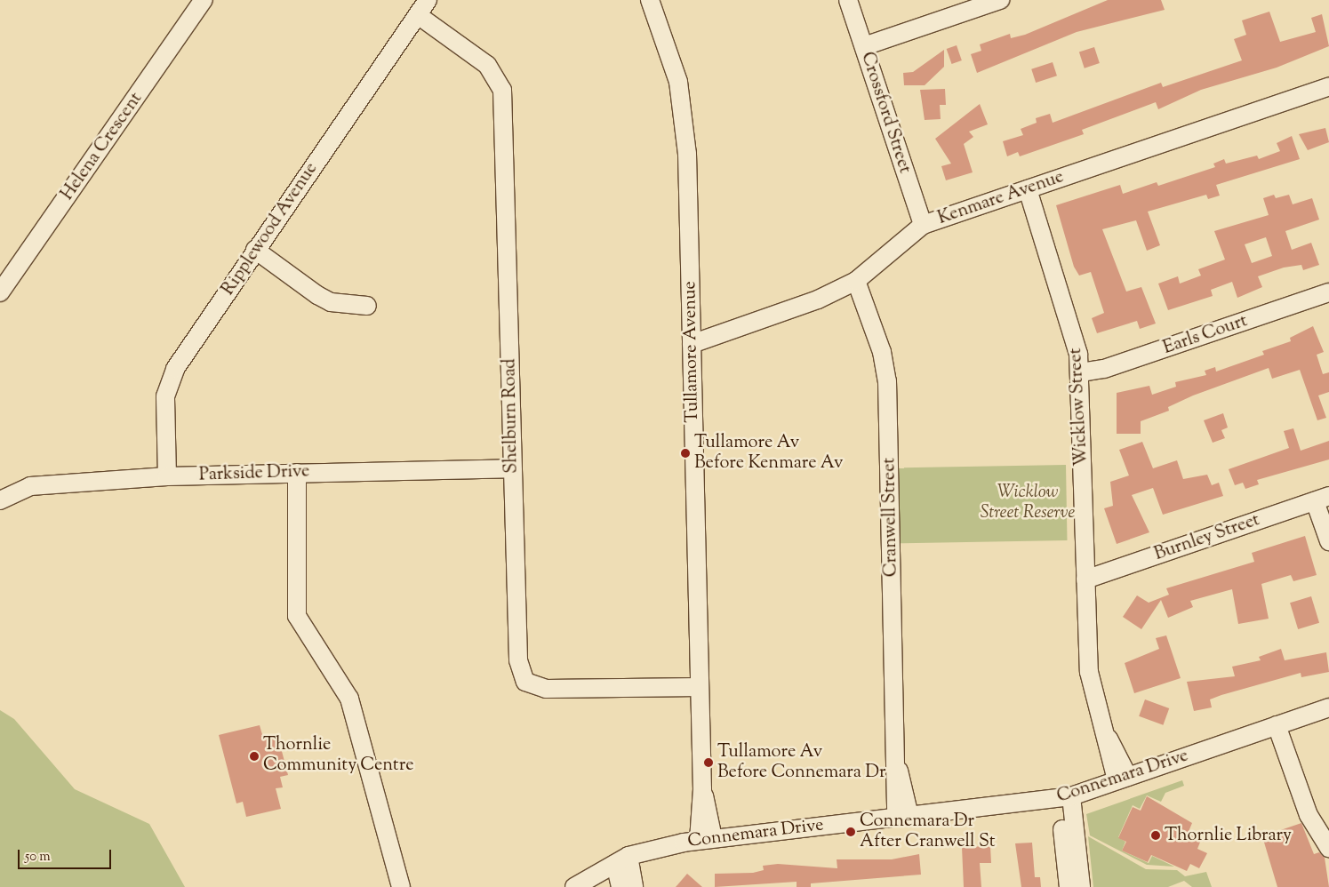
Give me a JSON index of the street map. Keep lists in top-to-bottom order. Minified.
{"streets":{"street":["Crossford Street","Helena Crescent","Kenmare Avenue","Ripplewood Avenue","Earls Court","Tullamore Avenue","Wicklow Street","Shelburn Road","Parkside Drive","Cranwell Street","Burnley Street","Connemara Drive"]},"crossings":[["Crossford Street","Kenmare Avenue"],["Kenmare Avenue","Tullamore Avenue"],["Kenmare Avenue","Wicklow Street"],["Kenmare Avenue","Cranwell Street"],["Ripplewood Avenue","Shelburn Road"],["Ripplewood Avenue","Parkside Drive"],["Earls Court","Wicklow Street"],["Tullamore Avenue","Shelburn Road"],["Tullamore Avenue","Connemara Drive"],["Wicklow Street","Burnley Street"],["Wicklow Street","Connemara Drive"],["Shelburn Road","Parkside Drive"],["Cranwell Street","Connemara Drive"]],"parks":["Wicklow Street Reserve"],"places":["Tullamore Av Before Kenmare Av","Thornlie Community Centre","Tullamore Av Before Connemara Dr","Connemara Dr After Cranwell St","Thornlie Library"],"scale_bar":"50 m"}
